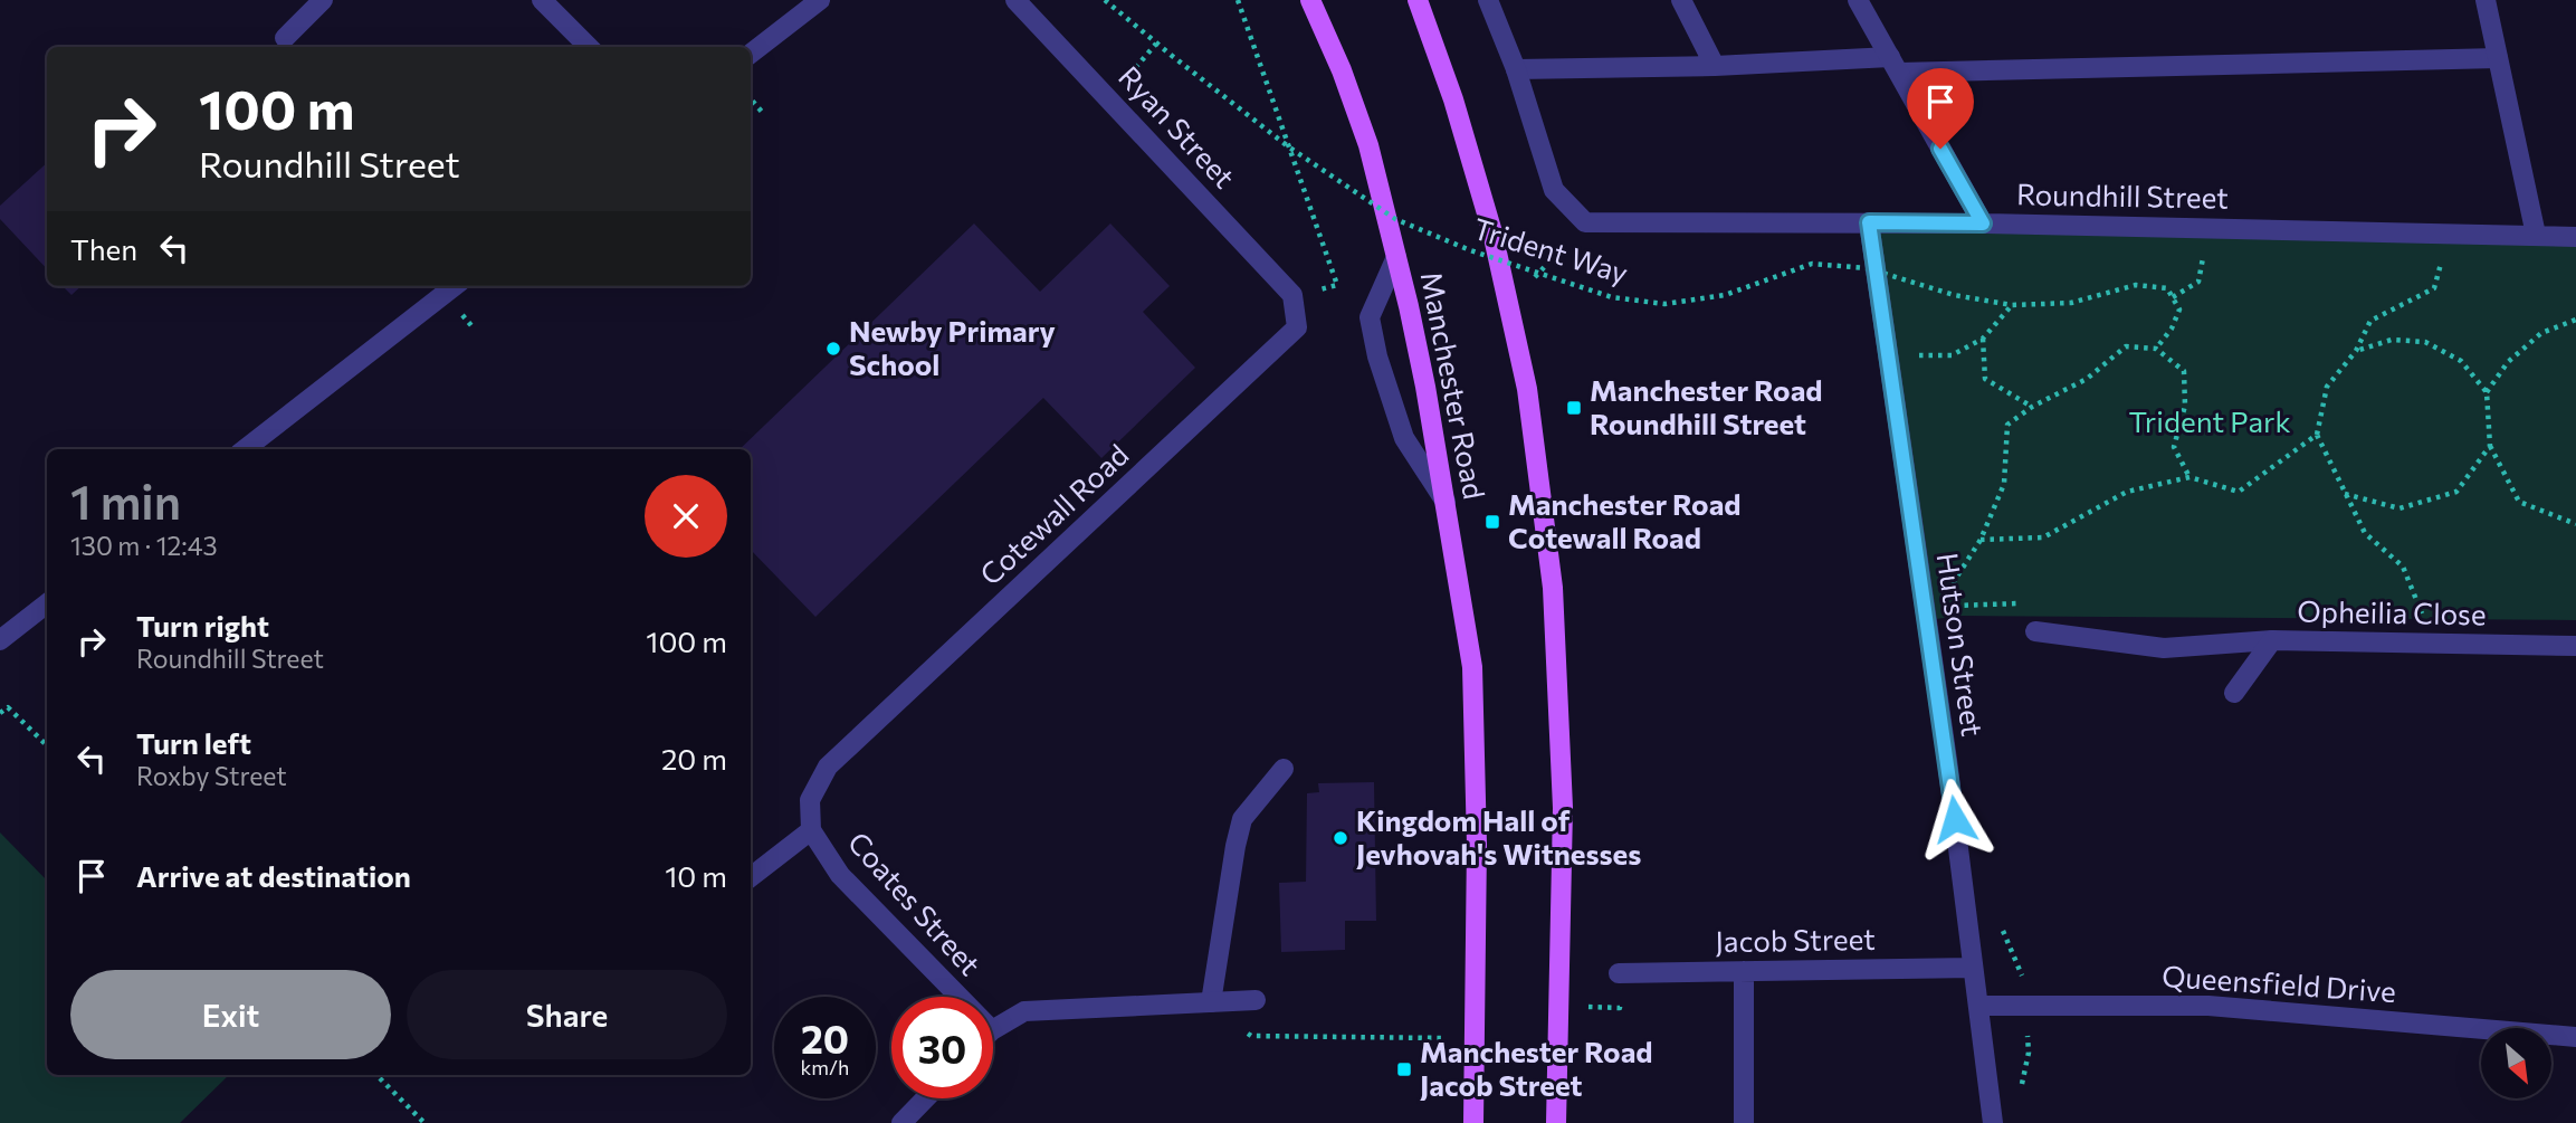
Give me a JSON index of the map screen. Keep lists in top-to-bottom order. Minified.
{"streets":{"main road":["Manchester Road"],"street":["Ryan Street","Roundhill Street","Cotewall Road","Opheilia Close","Hutson Street","Coates Street","Jacob Street","Queensfield Drive"],"path":["Trident Way"]},"crossings":[["Ryan Street","Cotewall Road"],["Roundhill Street","Hutson Street"],["Cotewall Road","Coates Street"],["Hutson Street","Jacob Street"],["Hutson Street","Queensfield Drive"]],"parks":["Trident Park"],"places":{"other":["Newby Primary School","Kingdom Hall of Jevhovah's Witnesses"],"transit":["Manchester Road Roundhill Street","Manchester Road Cotewall Road","Manchester Road Jacob Street"]},"north":"bottom right","page":{"turn":["100 m","Roundhill Street"],"then":"Then","heading":["1 min","130 m · 12:43"],"list":[{"name":"Turn right","note":"Roundhill Street","value":"100 m"},{"name":"Turn left","note":"Roxby Street","value":"20 m"},{"name":"Arrive at destination","value":"10 m"}],"buttons":["Exit","Share"],"speed":"20 km/h","limit":"30"}}
